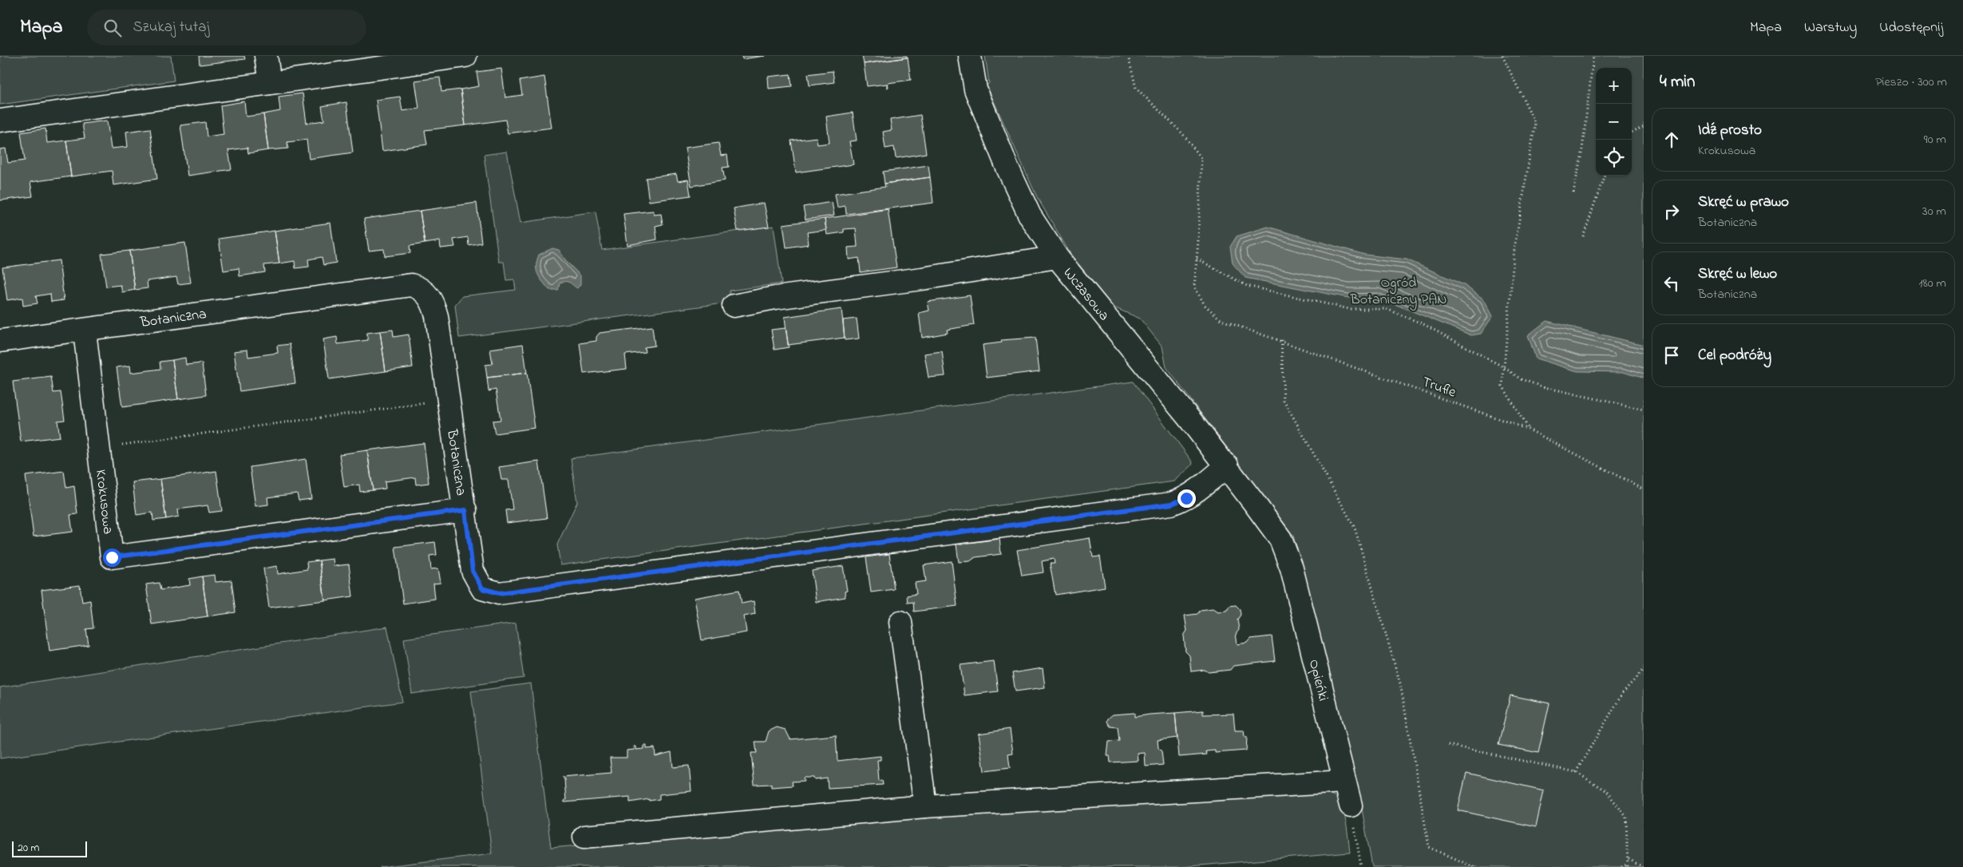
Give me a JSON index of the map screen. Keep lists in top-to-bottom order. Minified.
{"streets":{"street":["Wczasowa","Botaniczna","Krokusowa","Opieńki"],"path":["Trufle"]},"crossings":[["Wczasowa","Botaniczna"],["Wczasowa","Opieńki"],["Botaniczna","Krokusowa"]],"parks":["Ogród Botaniczny PAN"],"scale_bar":"20 m","page":{"header":"Mapa","search":"Szukaj tutaj","nav":["Mapa","Warstwy","Udostępnij"],"heading":["4 min","Pieszo · 300 m"],"map_buttons":["+","−"],"list":[["Idź prosto","Krokusowa","90 m"],["Skręć w prawo","Botaniczna","30 m"],["Skręć w lewo","Botaniczna","180 m"],"Cel podróży"],"scale":"20 m"}}
